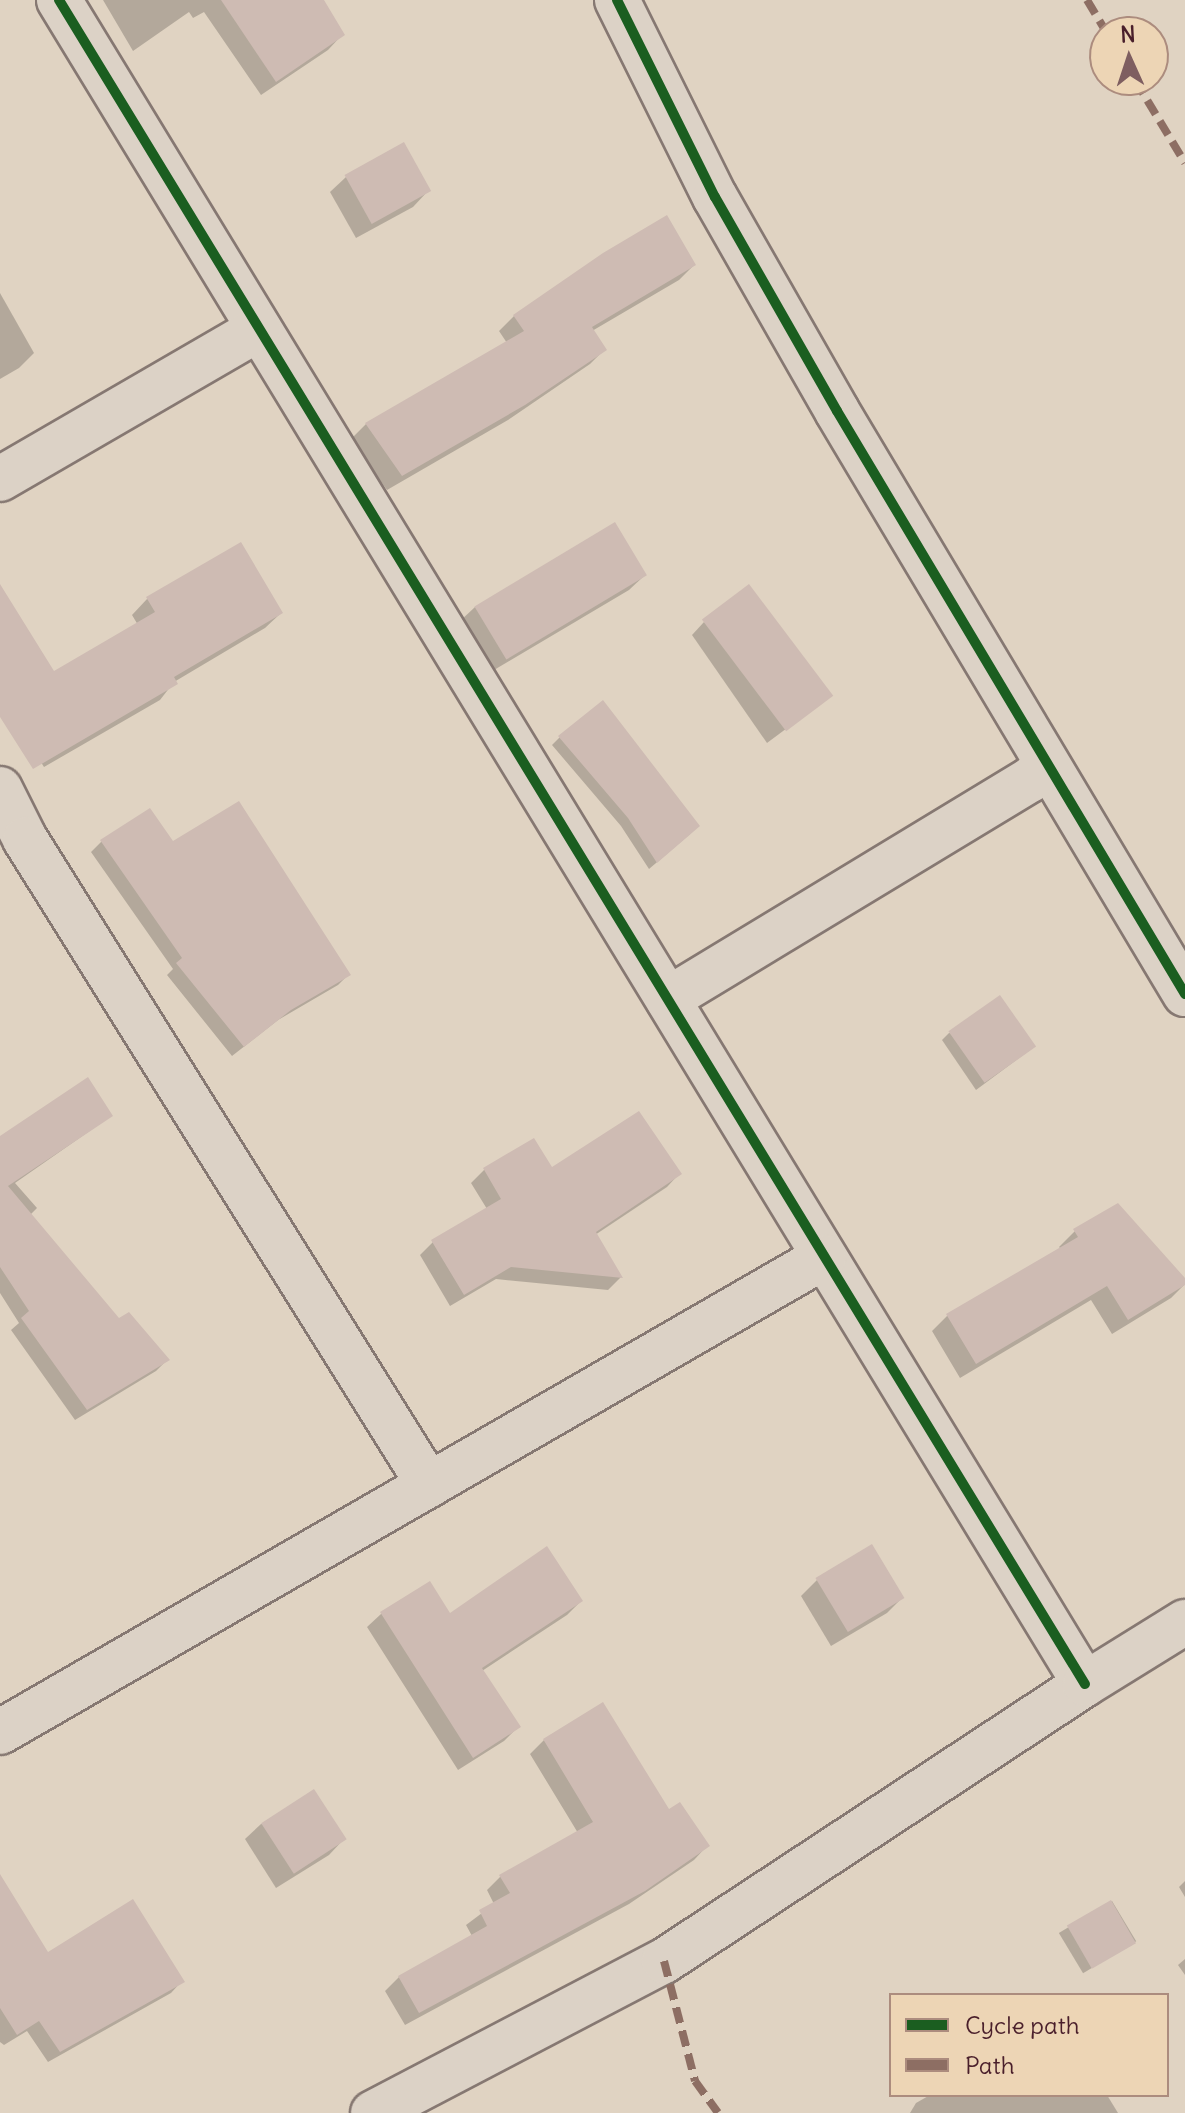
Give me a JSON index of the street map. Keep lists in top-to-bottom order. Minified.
{"legend":["Cycle path","Path"],"north":"top"}
